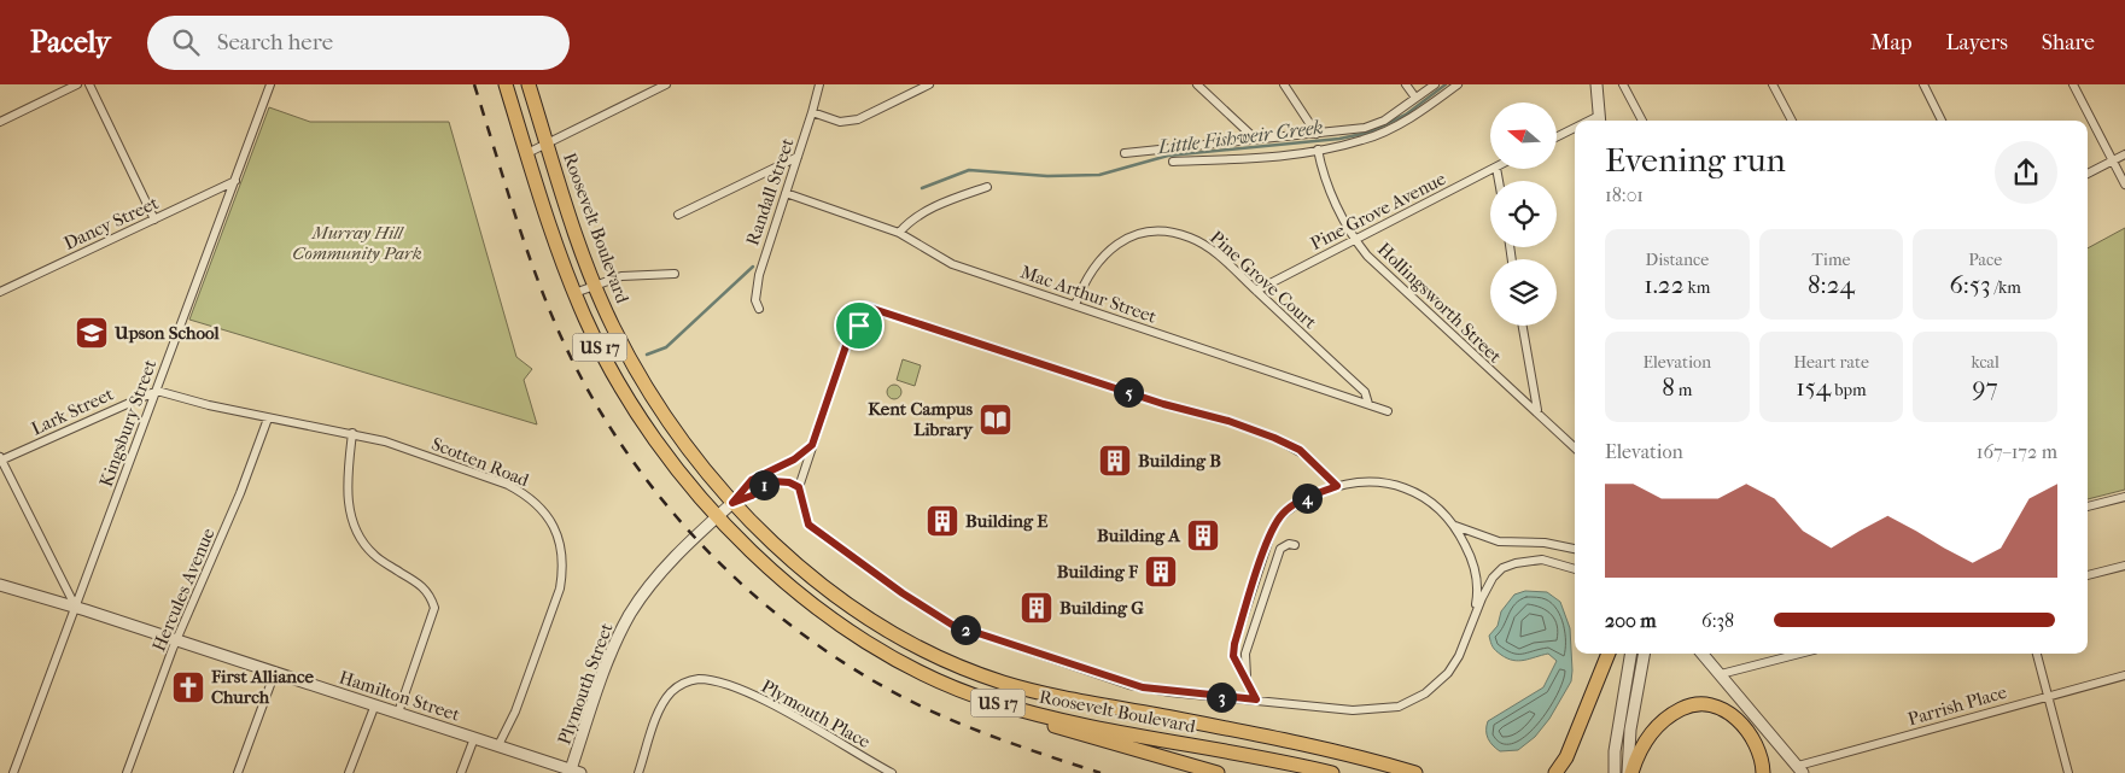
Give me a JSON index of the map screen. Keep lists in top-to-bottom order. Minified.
{"streets":{"highway":["Roosevelt Boulevard","US 17"],"street":["Randall Street","Pine Grove Avenue","Dancy Street","Pine Grove Court","Mac Arthur Street","Hollingsworth Street","Lark Street","Kingsbury Street","Scotten Road","Hercules Avenue","Plymouth Street","Hamilton Street","Parrish Place","Plymouth Place"]},"crossings":[["Randall Street","Mac Arthur Street"],["Pine Grove Avenue","Pine Grove Court"],["Pine Grove Avenue","Hollingsworth Street"],["Dancy Street","Kingsbury Street"],["Roosevelt Boulevard","Plymouth Street"],["Pine Grove Court","Mac Arthur Street"],["Lark Street","Kingsbury Street"],["Lark Street","Scotten Road"],["Kingsbury Street","Scotten Road"],["Kingsbury Street","Hamilton Street"],["Scotten Road","Hercules Avenue"],["Scotten Road","Hamilton Street"],["Hercules Avenue","Hamilton Street"],["Plymouth Street","Hamilton Street"]],"water":["Little Fishweir Creek"],"parks":["Murray Hill Community Park"],"places":{"school or university":["Upson School"],"library":["Kent Campus Library"],"building":["Building B","Building E","Building A","Building F","Building G"],"church":["First Alliance Church"]},"north":"left","page":{"header":"Pacely","search":"Search here","nav":["Map","Layers","Share"],"heading":["Evening run","18:01"],"stats":[["Distance","1.22 km"],["Time","8:24"],["Pace","6:53 /km"],["Elevation","8 m"],["Heart rate","154 bpm"],["kcal","97"]],"pins":["5","1","4","2","3"],"chart":["Elevation","167–172 m"],"list":[{"name":"200 m","note":"6:38"}]}}
